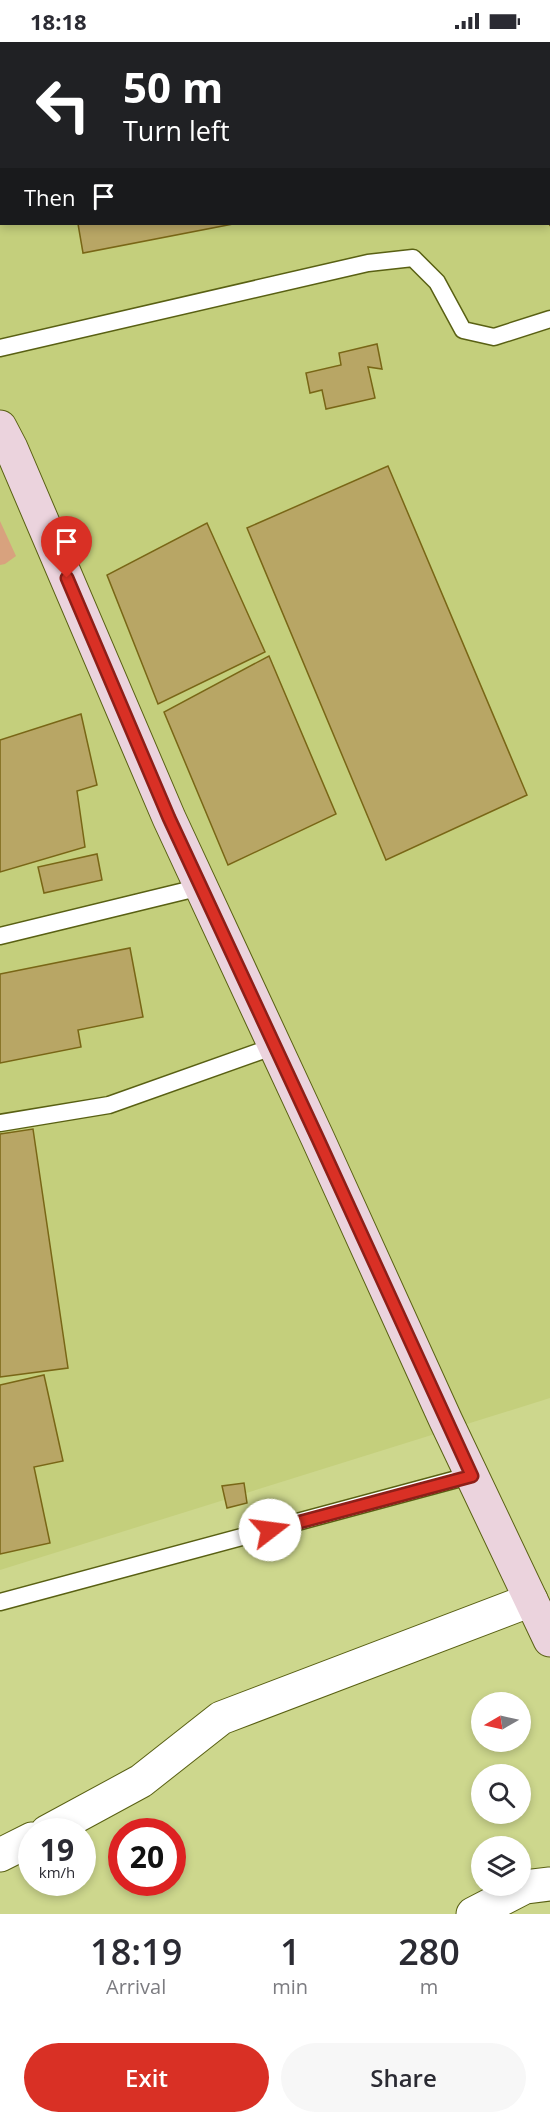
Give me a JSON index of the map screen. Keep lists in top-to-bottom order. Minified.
{"north":"left","page":{"status":"18:18","turn":["50 m","Turn left"],"then":"Then","speed":"19 km/h","limit":"20","eta":["18:19","Arrival","1","min","280","m"],"buttons":["Exit","Share"]}}
